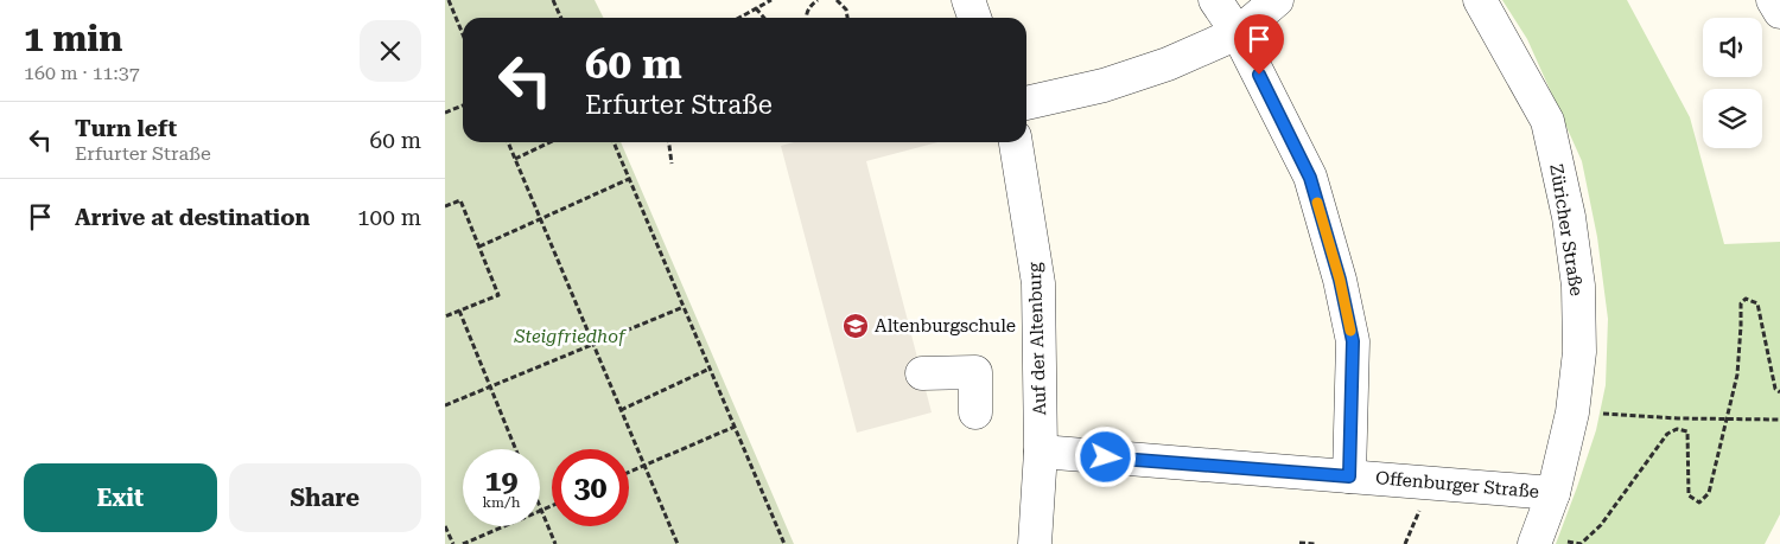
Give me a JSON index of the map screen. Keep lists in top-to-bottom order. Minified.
{"streets":{"street":["Züricher Straße","Auf der Altenburg","Offenburger Straße"]},"crossings":[["Züricher Straße","Offenburger Straße"],["Auf der Altenburg","Offenburger Straße"]],"parks":["Steigfriedhof"],"places":{"school or university":["Altenburgschule"]},"page":{"heading":["1 min","160 m · 11:37"],"turn":["60 m","Erfurter Straße"],"list":[{"name":"Turn left","note":"Erfurter Straße","value":"60 m"},{"name":"Arrive at destination","value":"100 m"}],"speed":"19 km/h","limit":"30","buttons":["Exit","Share"]}}
